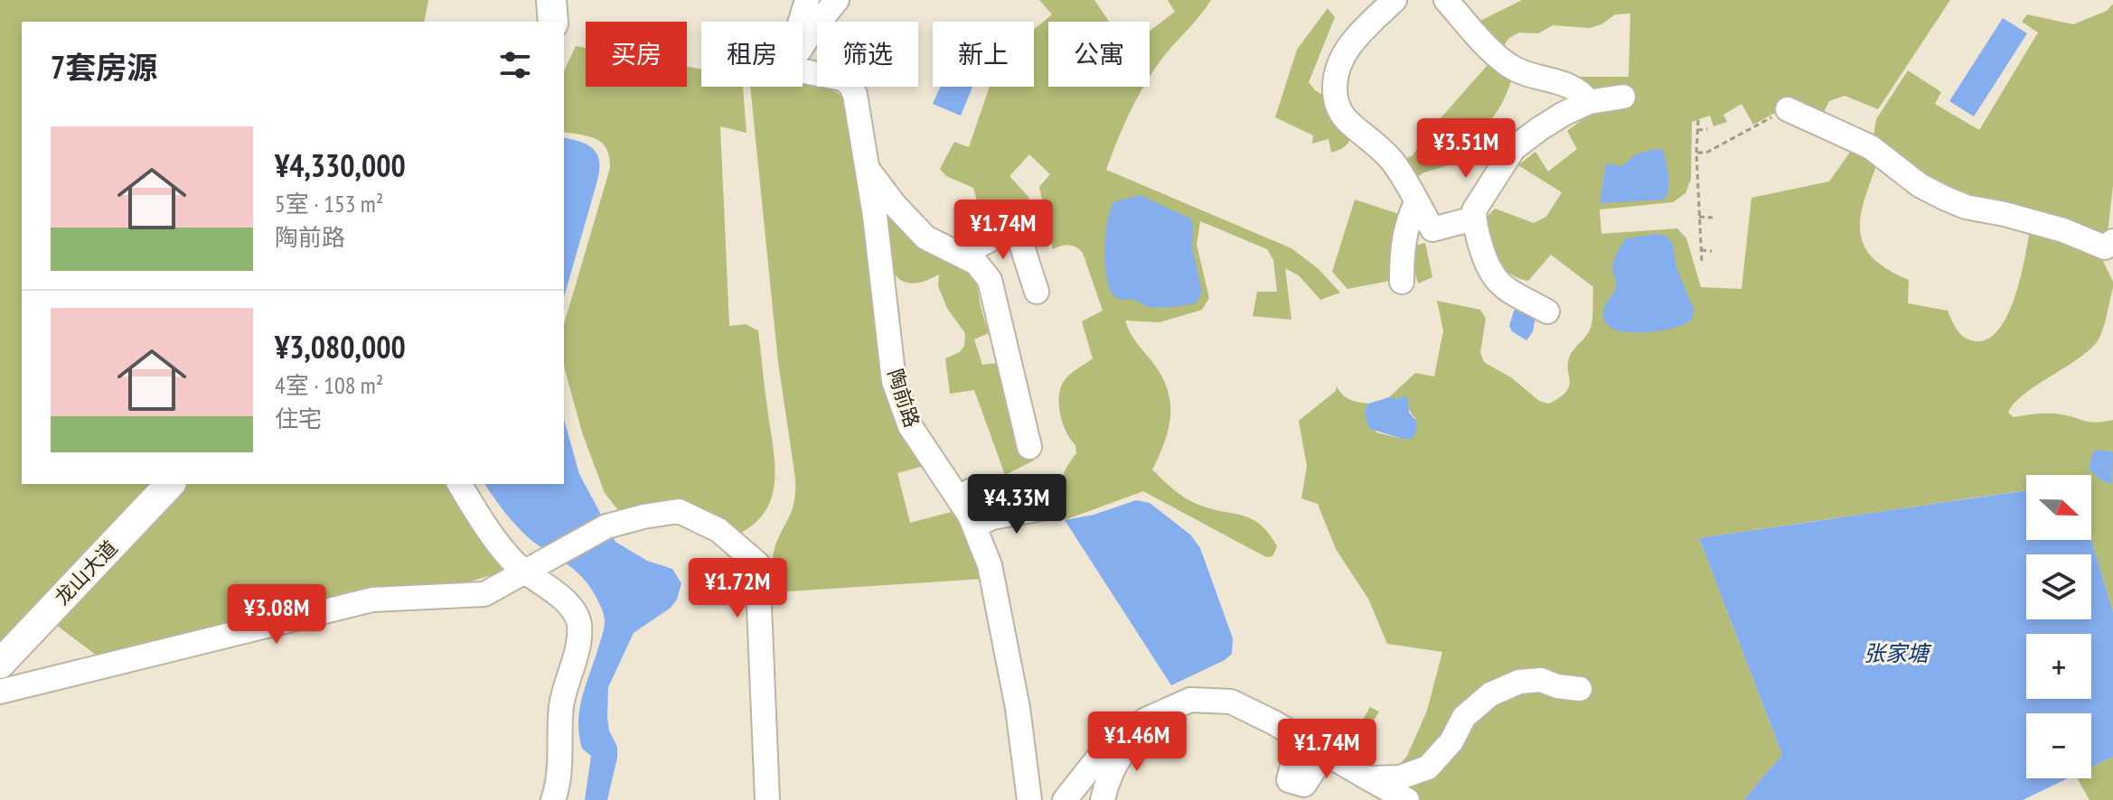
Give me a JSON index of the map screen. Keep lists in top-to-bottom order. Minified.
{"streets":{"main road":["龙山大道"],"street":["陶前路"]},"water":["张家塘"],"north":"right","page":{"chip":["买房","租房","筛选","新上","公寓"],"heading":"7套房源","list":[{"name":"¥4,330,000","note":"5室 · 153 m² · 陶前路"},{"name":"¥3,080,000","note":"4室 · 108 m² · 住宅"}],"price":["¥3.51M","¥1.74M","¥4.33M","¥1.72M","¥3.08M","¥1.46M","¥1.74M"],"map_buttons":["+","−"]}}
